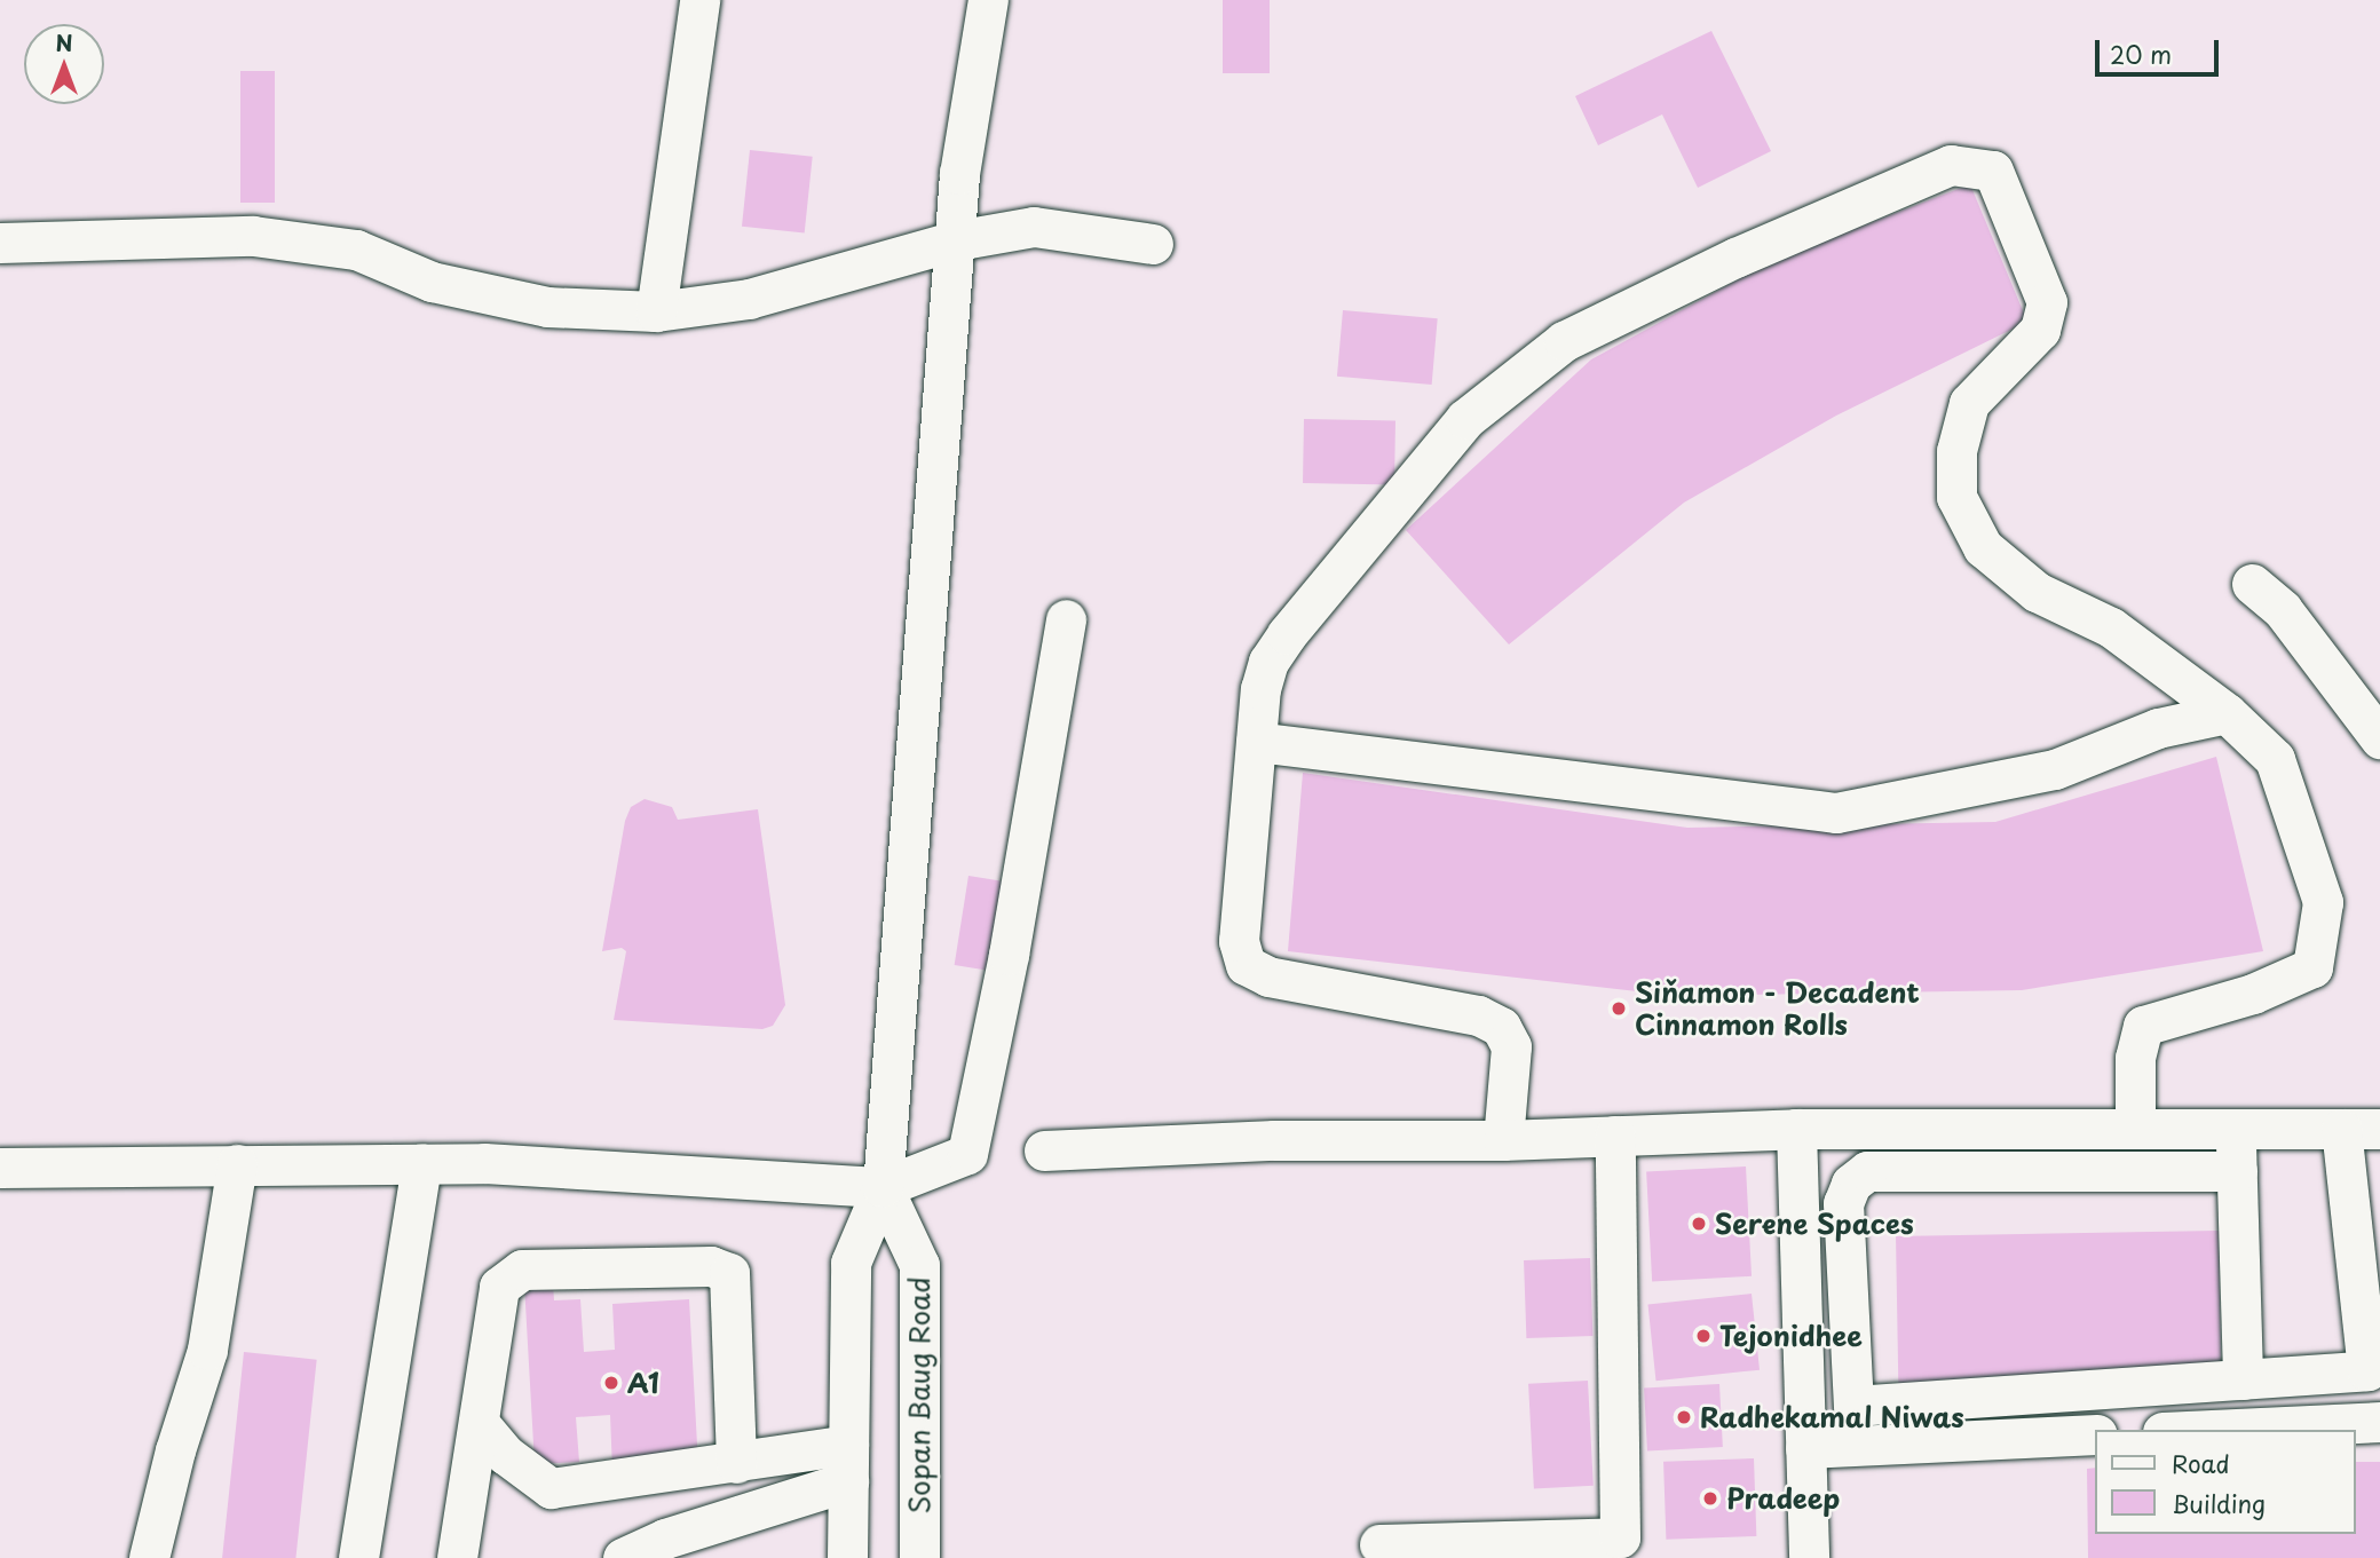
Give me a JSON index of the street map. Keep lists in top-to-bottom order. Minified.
{"streets":{"street":["Sopan Baug Road"]},"places":["Siňamon - Decadent Cinnamon Rolls","Serene Spaces","Tejonidhee","A1","Radhekamal Niwas","Pradeep"],"legend":["Road","Building"],"scale_bar":"20 m","north":"top"}
